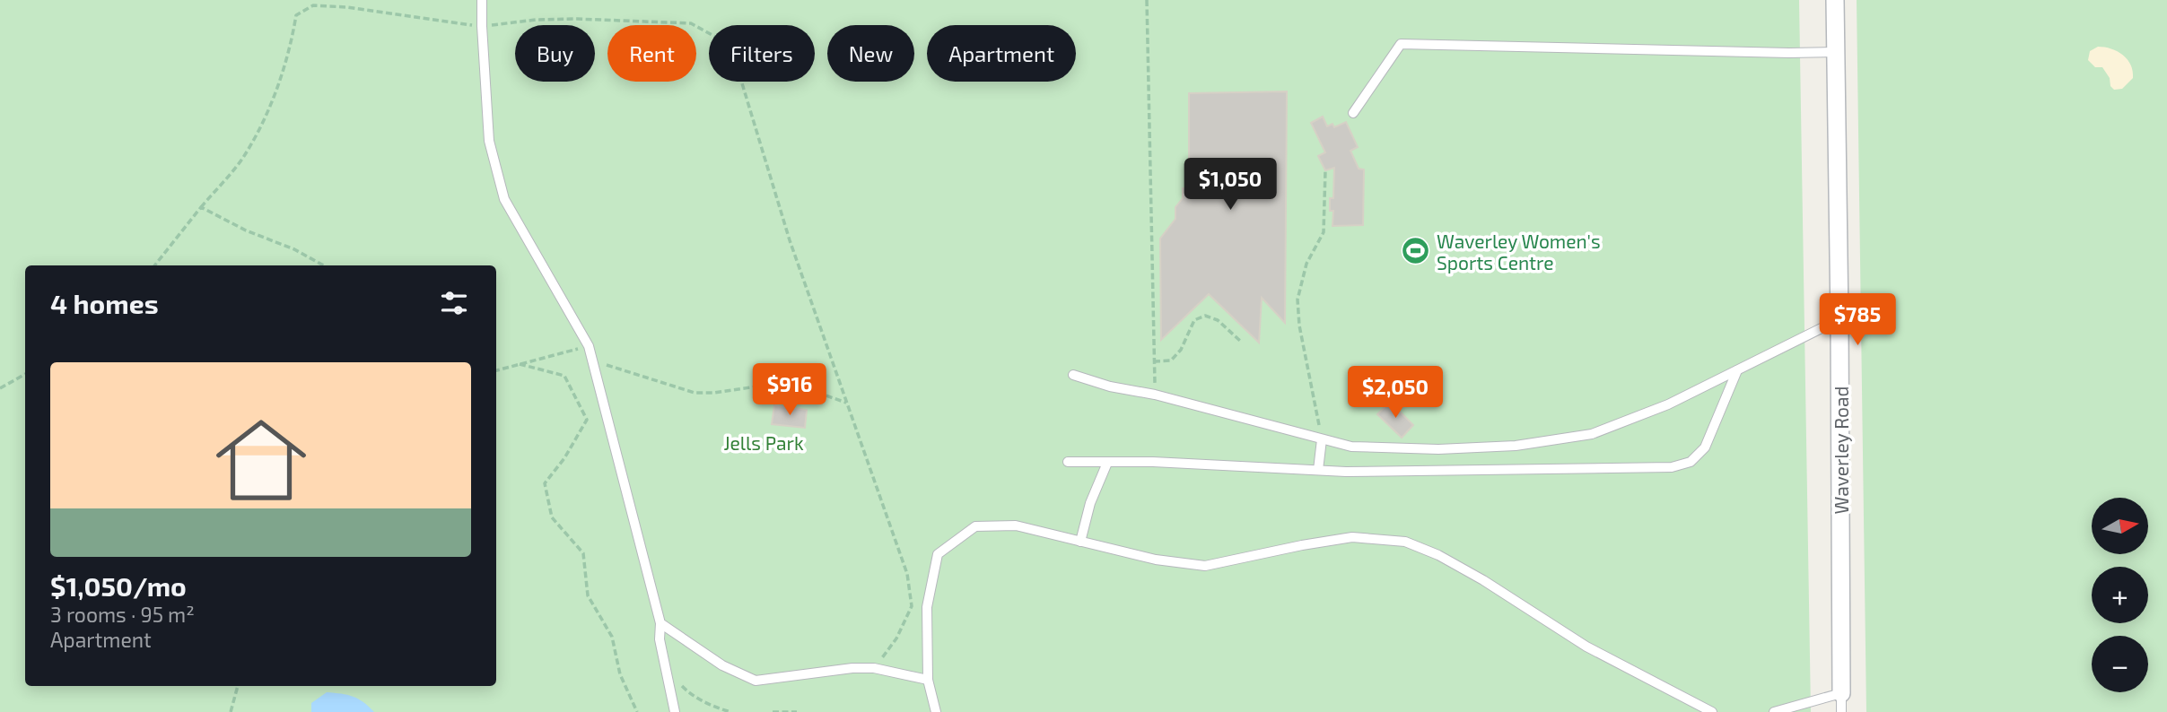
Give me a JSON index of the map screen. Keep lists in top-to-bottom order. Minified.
{"streets":{"street":["Waverley Road"]},"parks":["Jells Park"],"places":{"sports":["Waverley Women's Sports Centre"]},"north":"right","page":{"chip":["Buy","Rent","Filters","New","Apartment"],"price":["$1,050","$785","$916","$2,050"],"heading":"4 homes","list":[{"name":"$1,050/mo","note":"3 rooms · 95 m² · Apartment"}],"map_buttons":["+","−"]}}
